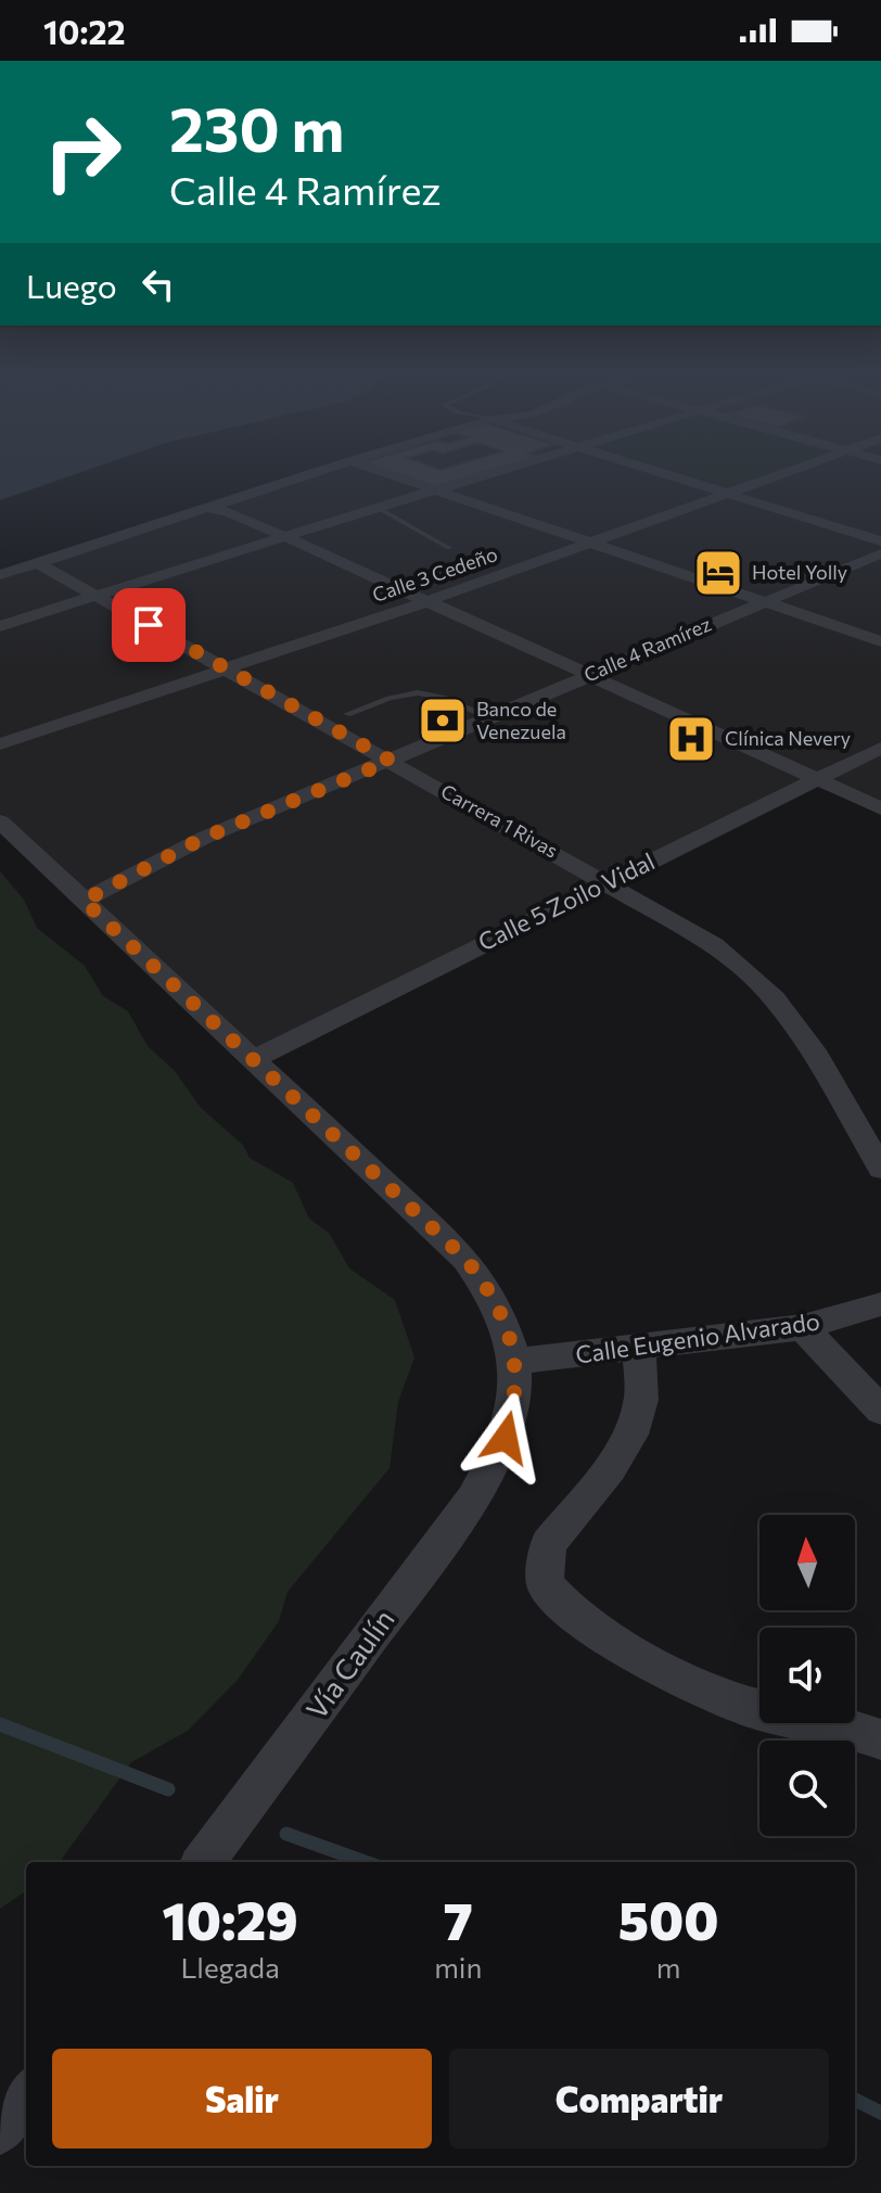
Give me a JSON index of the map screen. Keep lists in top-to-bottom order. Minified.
{"streets":{"street":["Calle 3 Cedeño","Calle 4 Ramírez","Carrera 1 Rivas","Calle 5 Zoilo Vidal","Calle Eugenio Alvarado","Vía Caulín"]},"crossings":[["Calle 3 Cedeño","Carrera 1 Rivas"],["Calle 4 Ramírez","Carrera 1 Rivas"],["Calle 4 Ramírez","Vía Caulín"],["Carrera 1 Rivas","Calle 5 Zoilo Vidal"],["Calle 5 Zoilo Vidal","Vía Caulín"],["Calle Eugenio Alvarado","Vía Caulín"]],"places":{"hotel":["Hotel Yolly"],"bank":["Banco de Venezuela"],"hospital":["Clínica Nevery"]},"north":"top","page":{"status":"10:22","turn":["230 m","Calle 4 Ramírez"],"then":"Luego","eta":["10:29","Llegada","7","min","500","m"],"buttons":["Salir","Compartir"]}}
